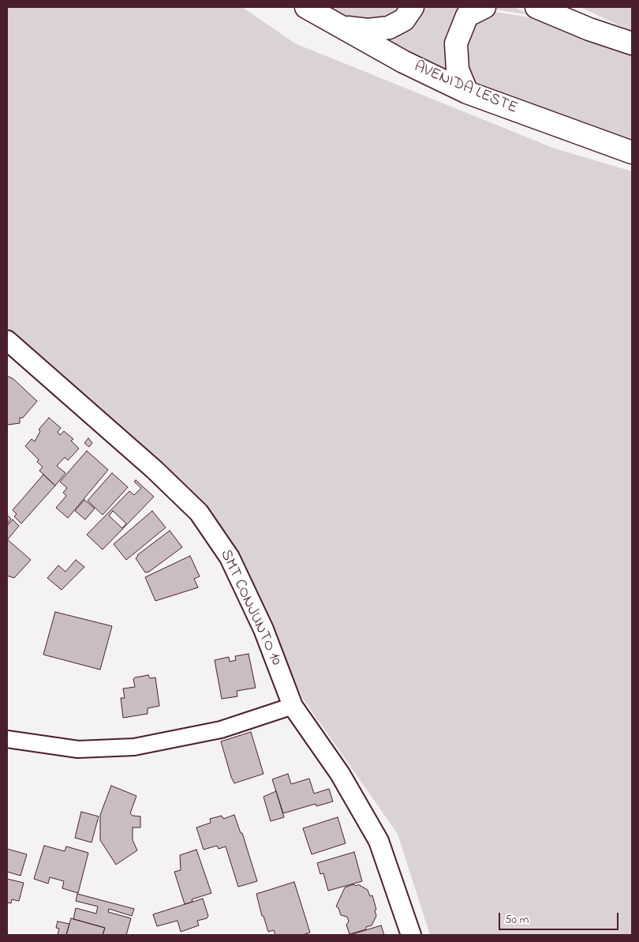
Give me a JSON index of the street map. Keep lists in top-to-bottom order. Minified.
{"streets":{"main road":["AVENIDA LESTE"],"street":["SMT CONJUNTO 10"]},"scale_bar":"50 m"}
